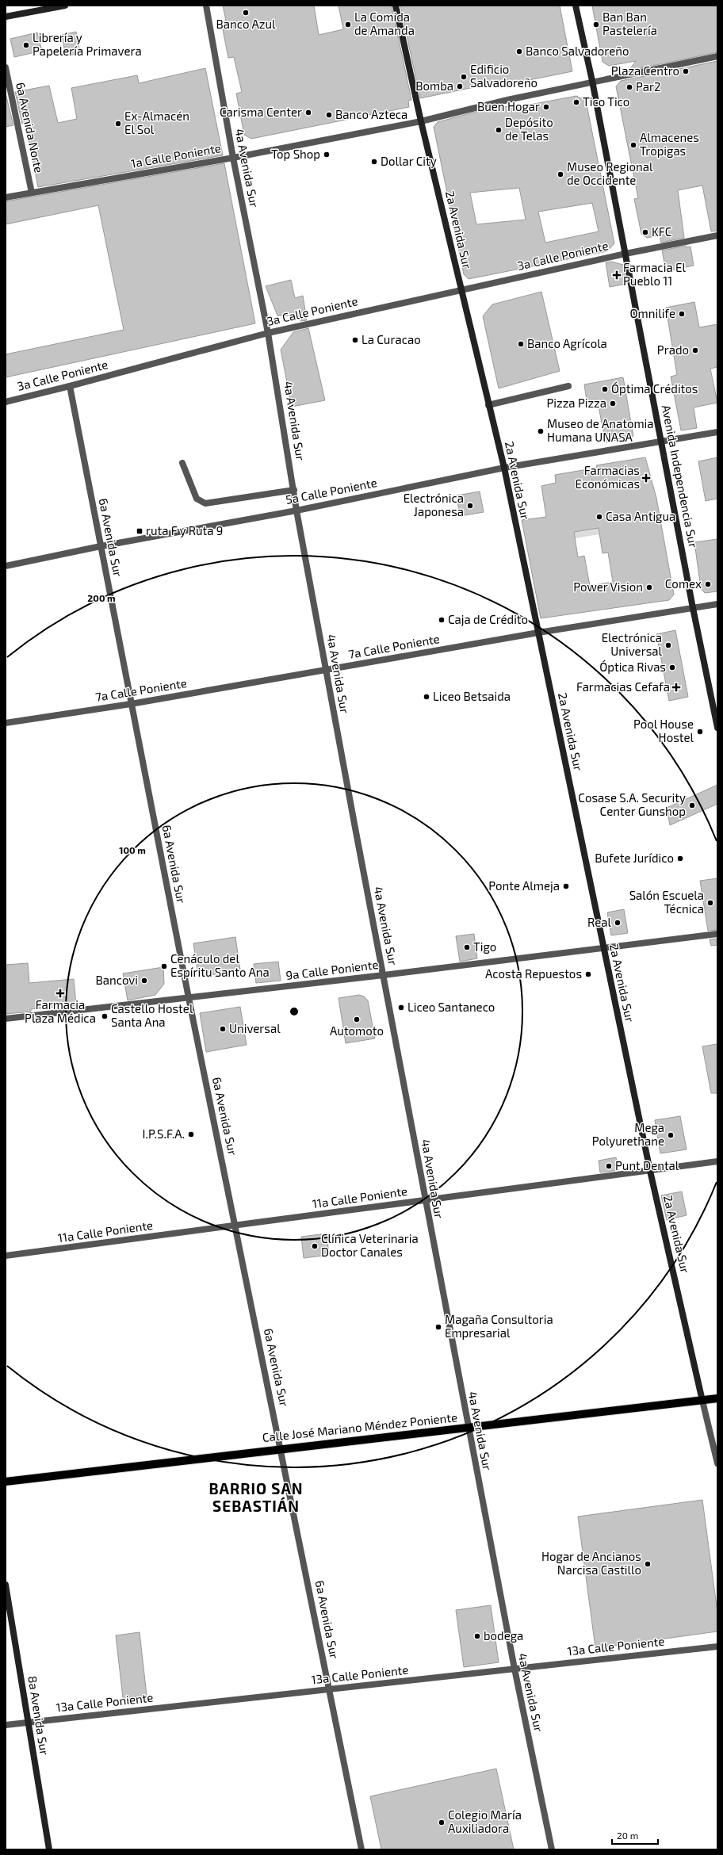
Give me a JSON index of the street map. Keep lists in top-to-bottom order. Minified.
{"streets":{"main road":["2a Avenida Sur","Avenida Independencia Sur","Calle José Mariano Méndez Poniente","8a Avenida Sur"],"street":["6a Avenida Norte","1a Calle Poniente","4a Avenida Sur","3a Calle Poniente","5a Calle Poniente","6a Avenida Sur","7a Calle Poniente","9a Calle Poniente","11a Calle Poniente","13a Calle Poniente"]},"crossings":[["6a Avenida Norte","1a Calle Poniente"],["1a Calle Poniente","4a Avenida Sur"],["1a Calle Poniente","2a Avenida Sur"],["1a Calle Poniente","Avenida Independencia Sur"],["4a Avenida Sur","3a Calle Poniente"],["4a Avenida Sur","5a Calle Poniente"],["4a Avenida Sur","7a Calle Poniente"],["4a Avenida Sur","9a Calle Poniente"],["4a Avenida Sur","11a Calle Poniente"],["4a Avenida Sur","Calle José Mariano Méndez Poniente"],["4a Avenida Sur","13a Calle Poniente"],["2a Avenida Sur","3a Calle Poniente"],["2a Avenida Sur","5a Calle Poniente"],["2a Avenida Sur","7a Calle Poniente"],["2a Avenida Sur","9a Calle Poniente"],["2a Avenida Sur","11a Calle Poniente"],["2a Avenida Sur","Calle José Mariano Méndez Poniente"],["3a Calle Poniente","Avenida Independencia Sur"],["3a Calle Poniente","6a Avenida Sur"],["Avenida Independencia Sur","5a Calle Poniente"],["Avenida Independencia Sur","7a Calle Poniente"],["5a Calle Poniente","6a Avenida Sur"],["6a Avenida Sur","7a Calle Poniente"],["6a Avenida Sur","9a Calle Poniente"],["6a Avenida Sur","11a Calle Poniente"],["6a Avenida Sur","Calle José Mariano Méndez Poniente"],["6a Avenida Sur","13a Calle Poniente"],["13a Calle Poniente","8a Avenida Sur"]],"districts":["BARRIO SAN SEBASTIÁN"],"places":{"other":["Banco Azul","La Comida de Amanda","Ban Ban Pastelería","Librería y Papelería Primavera","Banco Salvadoreño","Plaza Centro","Edificio Salvadoreño","Bomba","Par2","Tico Tico","Buen Hogar","Carisma Center","Banco Azteca","Ex-Almacén El Sol","Depósito de Telas","Almacenes Tropigas","Top Shop","Dollar City","Museo Regional de Occidente","KFC","Omnilife","La Curacao","Banco Agrícola","Prado","Óptima Créditos","Pizza Pizza","Museo de Anatomia Humana UNASA","Electrónica Japonesa","Casa Antigua","Comex","Power Vision","Caja de Crédito","Electrónica Universal","Óptica Rivas","Liceo Betsaida","Pool House Hostel","Cosase S.A. Security Center Gunshop","Bufete Jurídico","Ponte Almeja","Salón Escuela Técnica","Real","Tigo","Cenáculo del Espíritu Santo Ana","Acosta Repuestos","Bancovi","Liceo Santaneco","Castello Hostel Santa Ana","Automoto","Universal","I.P.S.F.A.","Mega Polyurethane","Punt Dental","Clínica Veterinaria Doctor Canales","Magaña Consultoria Empresarial","Hogar de Ancianos Narcisa Castillo","bodega","Colegio María Auxiliadora"],"health":["Farmacia El Pueblo 11","Farmacias Económicas","Farmacias Cefafa","Farmacia Plaza Médica"],"transit":["ruta F y Ruta 9"]},"scale_bar":"20 m","rings":["200 m","100 m"]}
